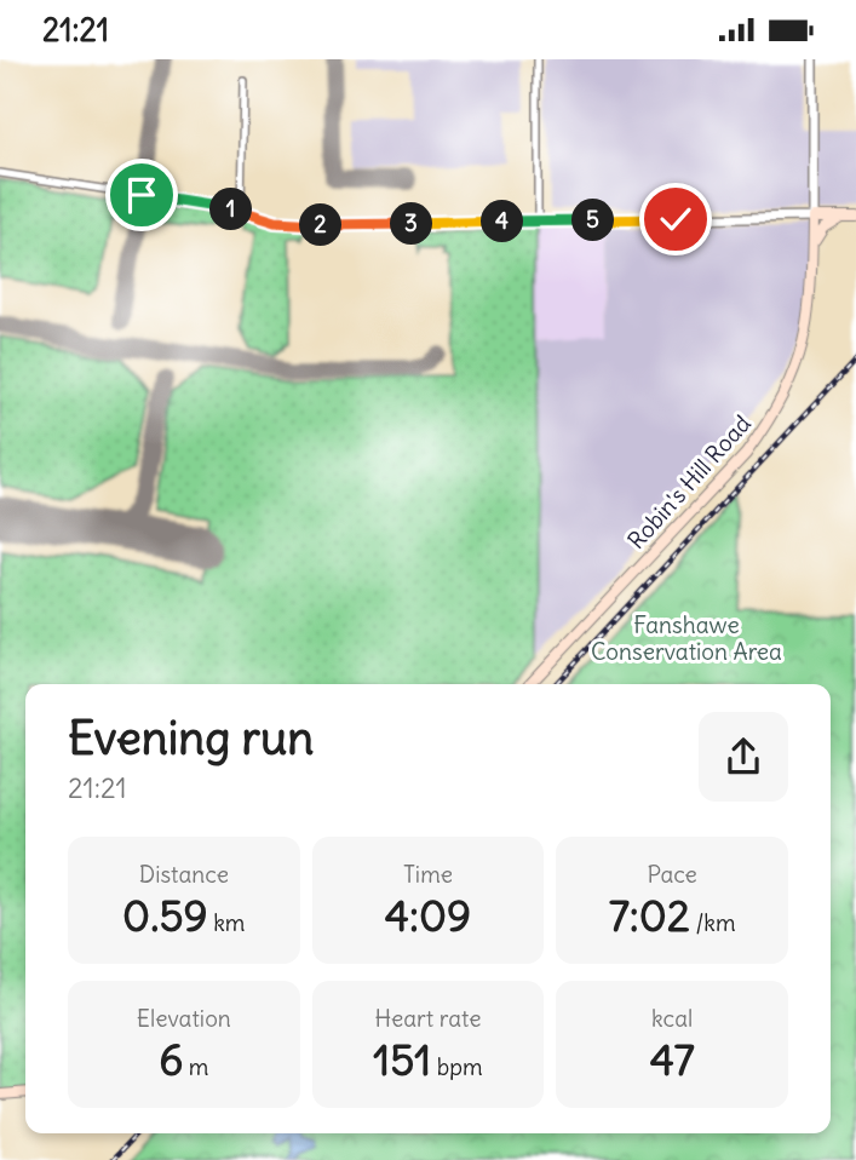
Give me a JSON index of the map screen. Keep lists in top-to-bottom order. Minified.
{"streets":{"main road":["Robin's Hill Road"]},"parks":["Fanshawe Conservation Area"],"page":{"status":"21:21","pins":["1","5","4","3","2"],"heading":["Evening run","21:21"],"stats":[["Distance","0.59 km"],["Time","4:09"],["Pace","7:02 /km"],["Elevation","6 m"],["Heart rate","151 bpm"],["kcal","47"]]}}
